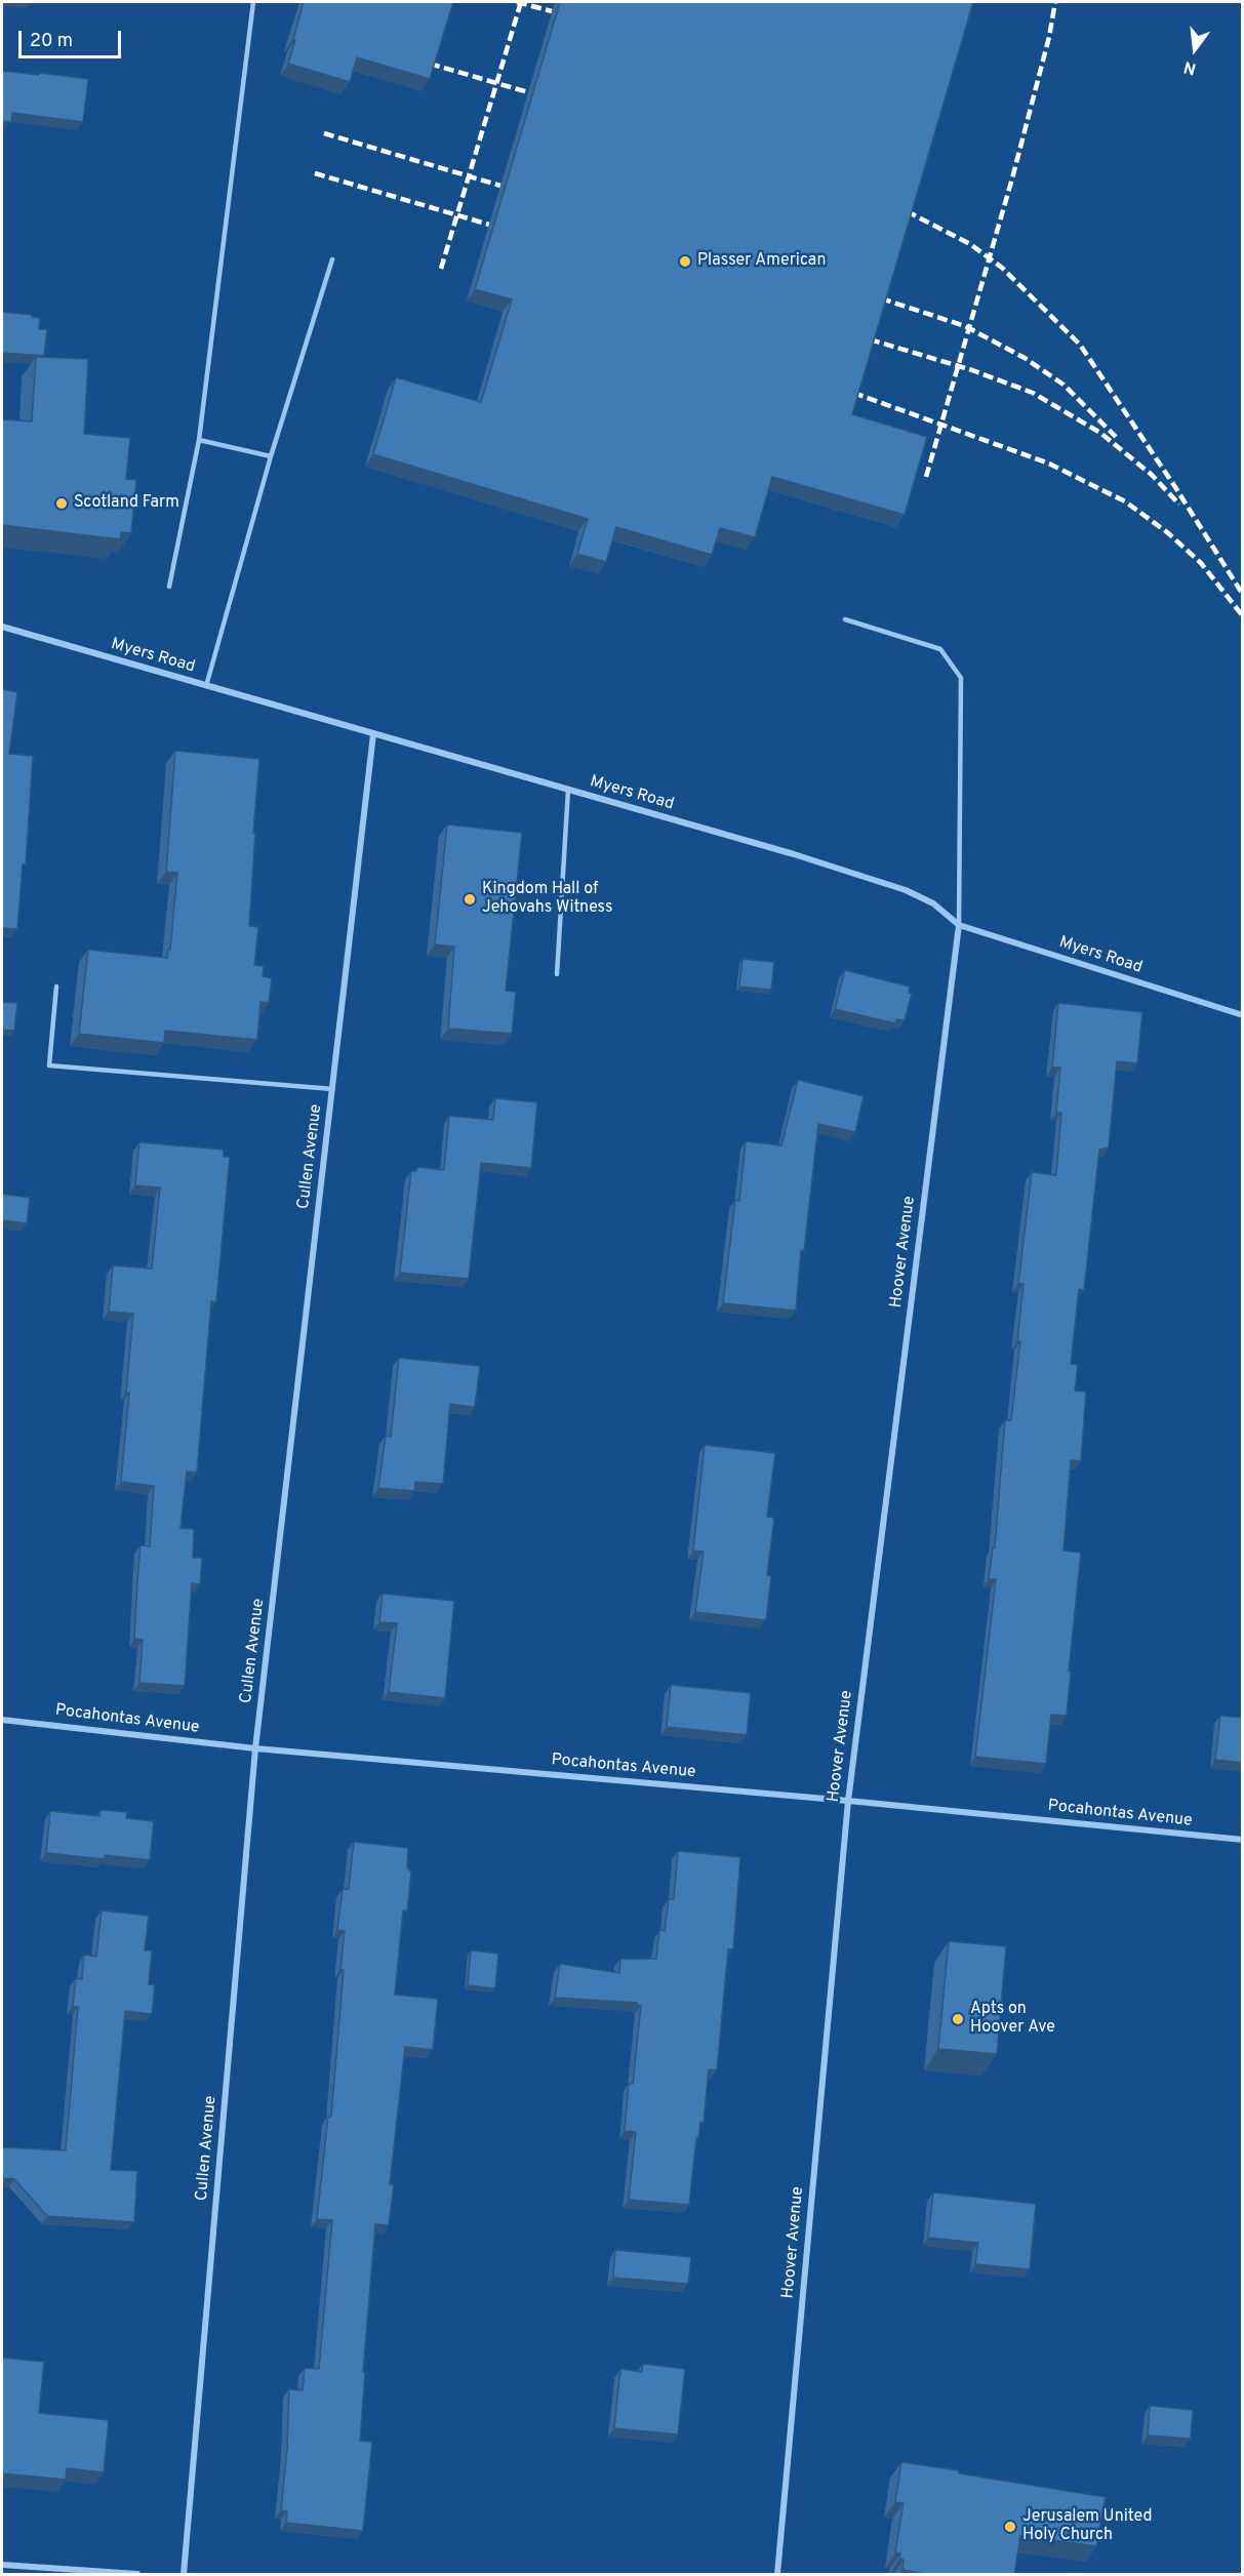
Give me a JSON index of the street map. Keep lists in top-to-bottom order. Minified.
{"streets":{"street":["Myers Road","Cullen Avenue","Hoover Avenue","Pocahontas Avenue"]},"crossings":[["Myers Road","Cullen Avenue"],["Myers Road","Hoover Avenue"],["Cullen Avenue","Pocahontas Avenue"],["Hoover Avenue","Pocahontas Avenue"]],"places":["Plasser American","Scotland Farm","Kingdom Hall of Jehovahs Witness","Apts on Hoover Ave","Jerusalem United Holy Church"],"scale_bar":"20 m","north":"bottom"}
